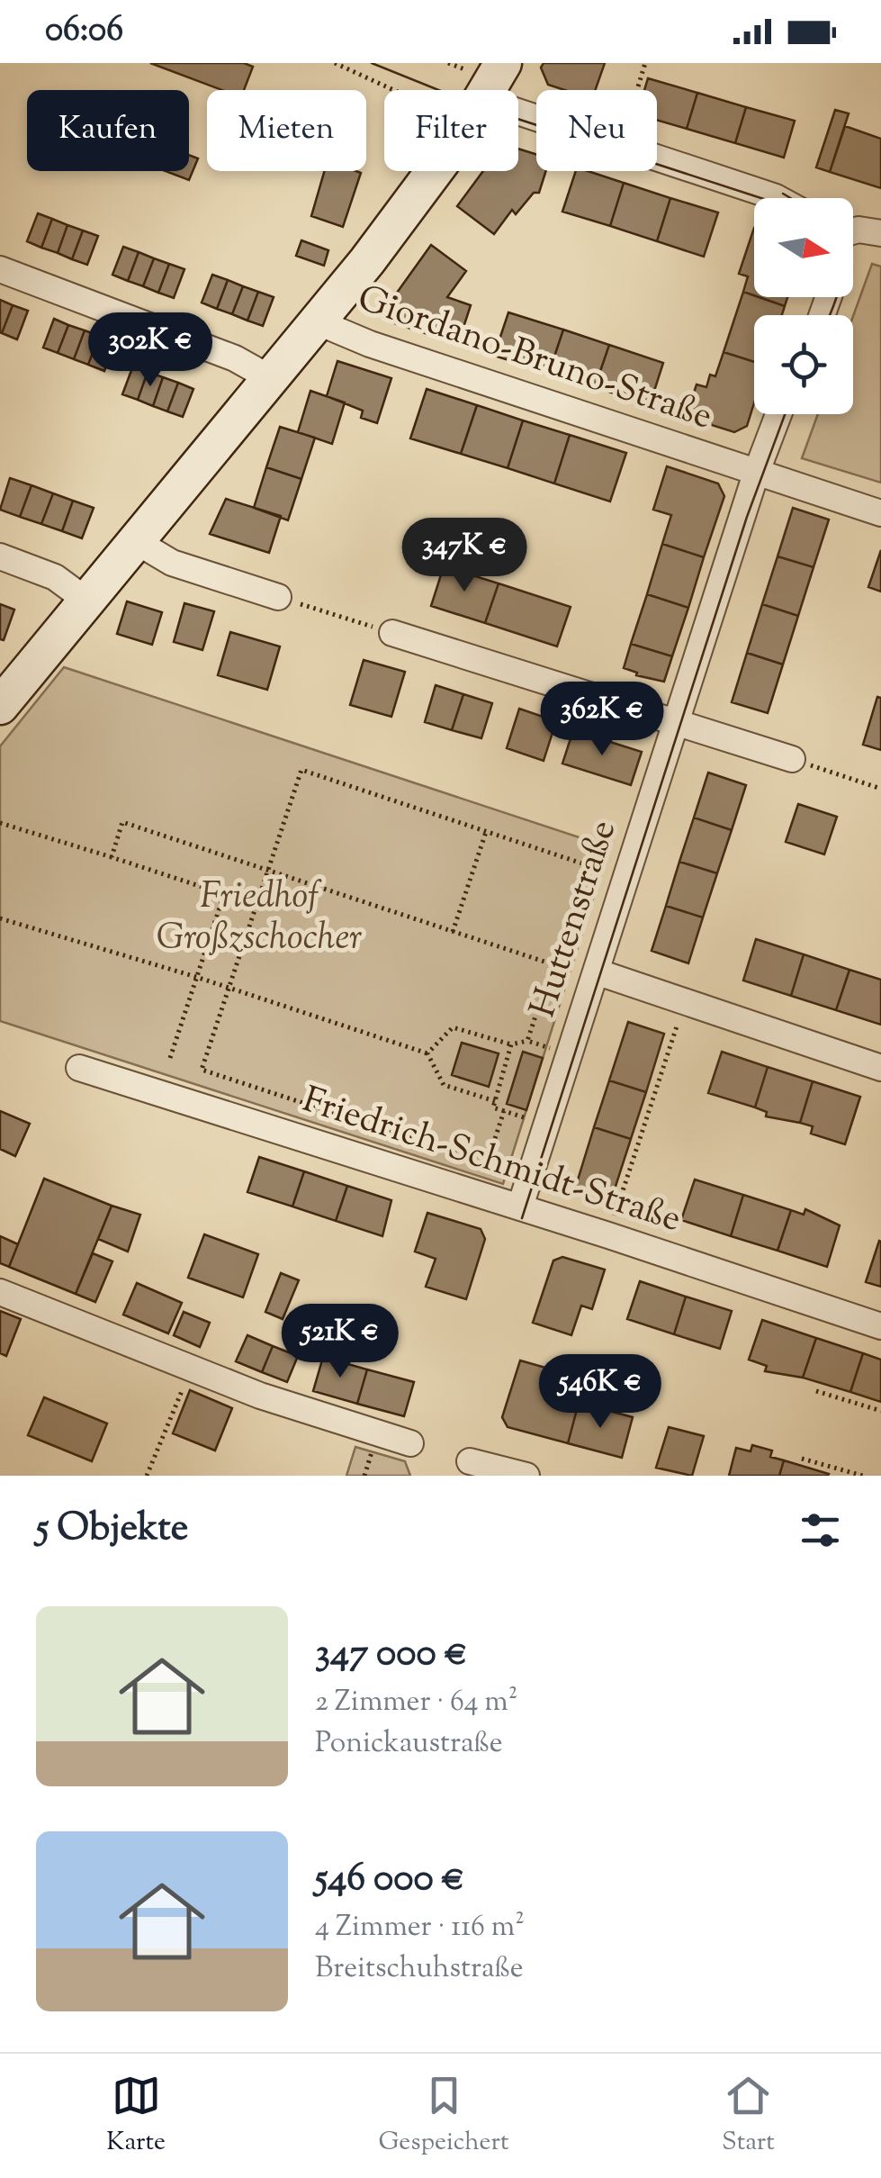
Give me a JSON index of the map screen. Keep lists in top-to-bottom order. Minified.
{"streets":{"street":["Giordano-Bruno-Straße","Huttenstraße","Friedrich-Schmidt-Straße"]},"crossings":[["Giordano-Bruno-Straße","Huttenstraße"],["Huttenstraße","Friedrich-Schmidt-Straße"]],"parks":["Friedhof Großzschocher"],"north":"right","page":{"status":"06:06","chip":["Kaufen","Mieten","Filter","Neu"],"price":["302K €","347K €","362K €","521K €","546K €"],"heading":"5 Objekte","list":[{"name":"347 000 €","note":"2 Zimmer · 64 m² · Ponickaustraße"},{"name":"546 000 €","note":"4 Zimmer · 116 m² · Breitschuhstraße"}],"tabs":["Karte","Gespeichert","Start"]}}
